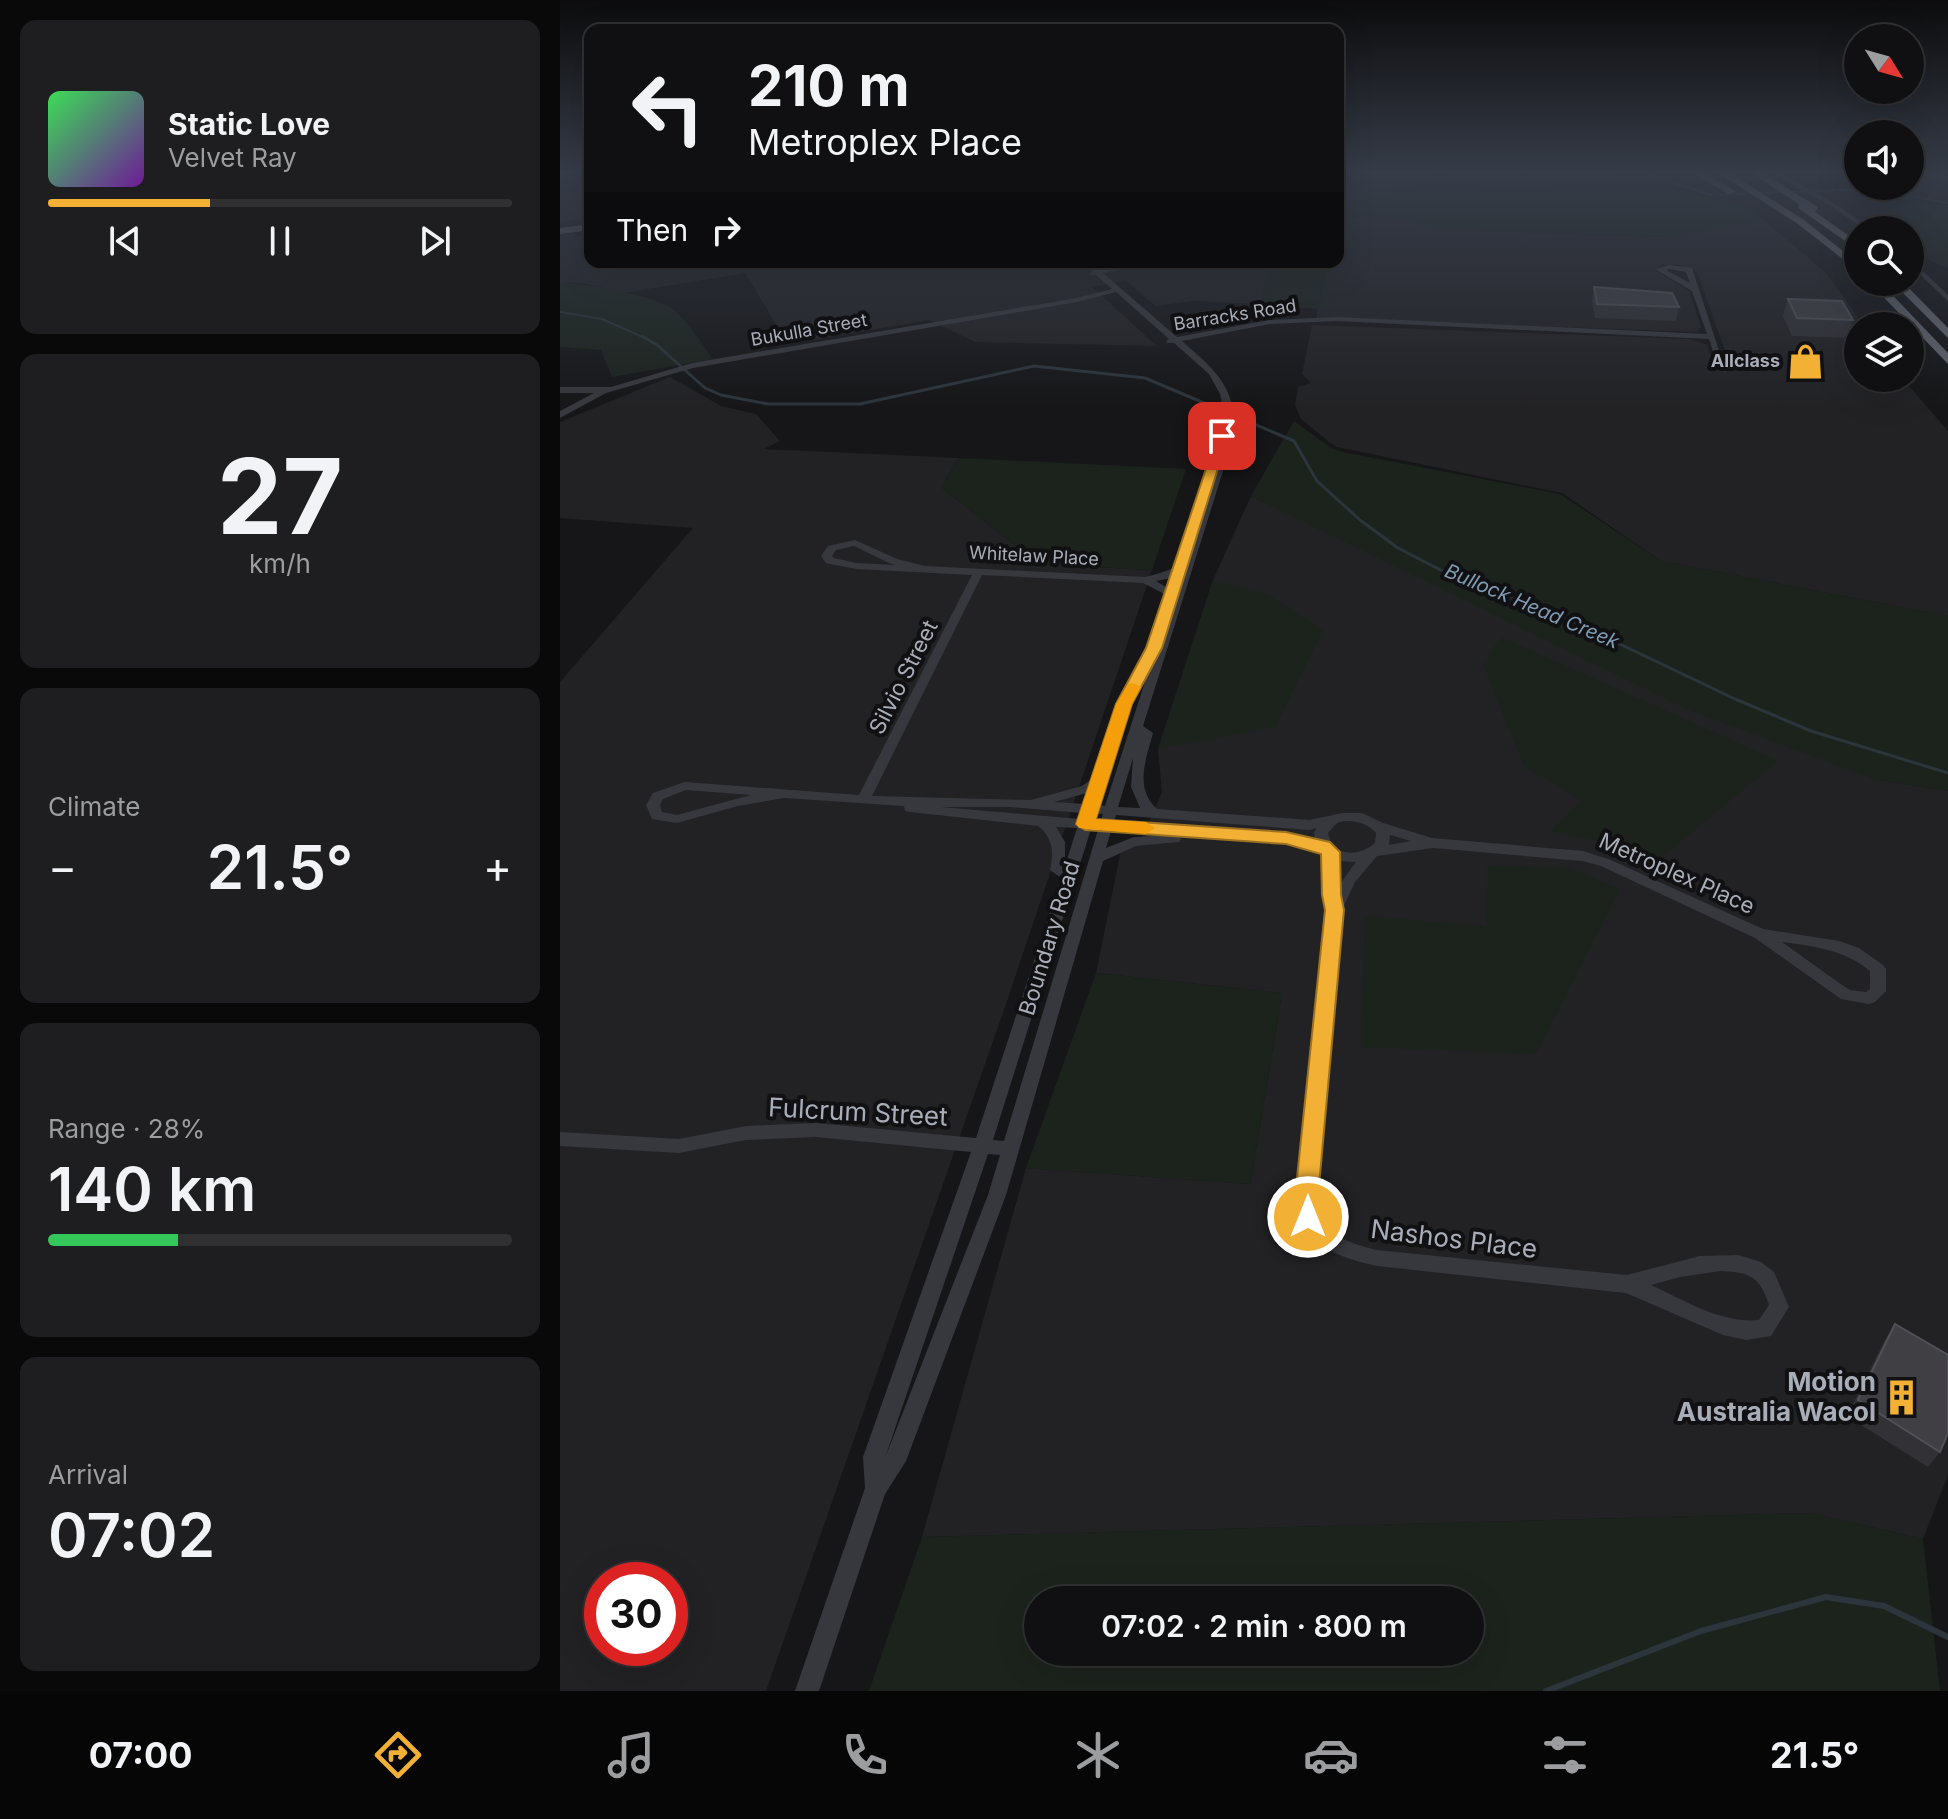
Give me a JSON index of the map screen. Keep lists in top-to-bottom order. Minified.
{"streets":{"street":["Barracks Road","Bukulla Street","Whitelaw Place","Silvio Street","Metroplex Place","Boundary Road","Fulcrum Street","Nashos Place"]},"crossings":[["Whitelaw Place","Silvio Street"],["Whitelaw Place","Boundary Road"],["Metroplex Place","Nashos Place"],["Boundary Road","Fulcrum Street"]],"water":["Bullock Head Creek"],"places":{"shop":["Allclass"],"building":["Motion Australia Wacol"]},"north":"bottom right","page":{"turn":["210 m","Metroplex Place"],"song":["Static Love","Velvet Ray"],"then":"Then","tile":[["27","km/h"],"Climate",["Range · 28%","140 km"],["Arrival","07:02"]],"heat":["−","21.5°","+"],"limit":"30","trip":"07:02 · 2 min · 800 m","tabs":["07:00","21.5°"]}}
